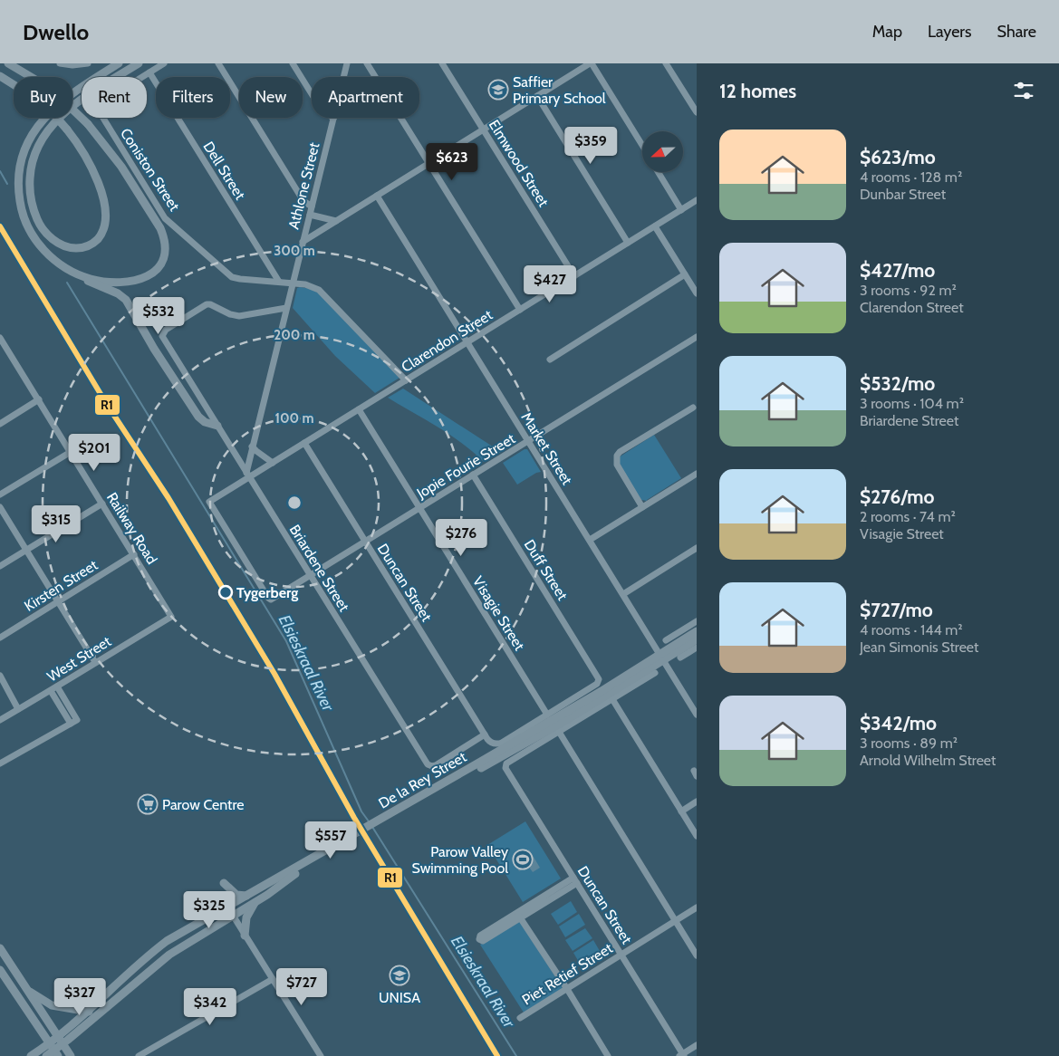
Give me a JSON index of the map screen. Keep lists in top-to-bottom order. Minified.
{"streets":{"main road":["De la Rey Street"],"street":["Elmwood Street","Coniston Street","Dell Street","Athlone Street","Clarendon Street","Market Street","Jopie Fourie Street","Railway Road","Briardene Street","Duff Street","Duncan Street","Kirsten Street","Visagie Street","West Street","Piet Retief Street"]},"crossings":[["Elmwood Street","Clarendon Street"],["Coniston Street","Dell Street"],["Coniston Street","Athlone Street"],["Coniston Street","Clarendon Street"],["Athlone Street","Clarendon Street"],["Athlone Street","Briardene Street"],["Clarendon Street","Market Street"],["Clarendon Street","Jopie Fourie Street"],["Clarendon Street","Briardene Street"],["Clarendon Street","Duncan Street"],["Clarendon Street","Visagie Street"],["Market Street","Jopie Fourie Street"],["Market Street","De la Rey Street"],["Jopie Fourie Street","Briardene Street"],["Jopie Fourie Street","Duff Street"],["Jopie Fourie Street","Duncan Street"],["Jopie Fourie Street","Visagie Street"],["Railway Road","Kirsten Street"],["Railway Road","West Street"],["Briardene Street","De la Rey Street"],["Duff Street","Visagie Street"],["Duncan Street","De la Rey Street"],["Duncan Street","Piet Retief Street"]],"water":["Elsieskraal River"],"places":{"school or university":["Saffier Primary School","UNISA"],"other":["Tygerberg"],"supermarket":["Parow Centre"],"sports":["Parow Valley Swimming Pool"]},"lines":["transit line R1"],"north":"left","page":{"header":"Dwello","nav":["Map","Layers","Share"],"heading":"12 homes","chip":["Buy","Rent","Filters","New","Apartment"],"list":[{"name":"$623/mo","note":"4 rooms · 128 m² · Dunbar Street"},{"name":"$427/mo","note":"3 rooms · 92 m² · Clarendon Street"},{"name":"$532/mo","note":"3 rooms · 104 m² · Briardene Street"},{"name":"$276/mo","note":"2 rooms · 74 m² · Visagie Street"},{"name":"$727/mo","note":"4 rooms · 144 m² · Jean Simonis Street"},{"name":"$342/mo","note":"3 rooms · 89 m² · Arnold Wilhelm Street"}],"price":["$359","$623","$427","$532","$201","$315","$276","$557","$325","$727","$327","$342"]},"rings":["300 m","200 m","100 m"]}
